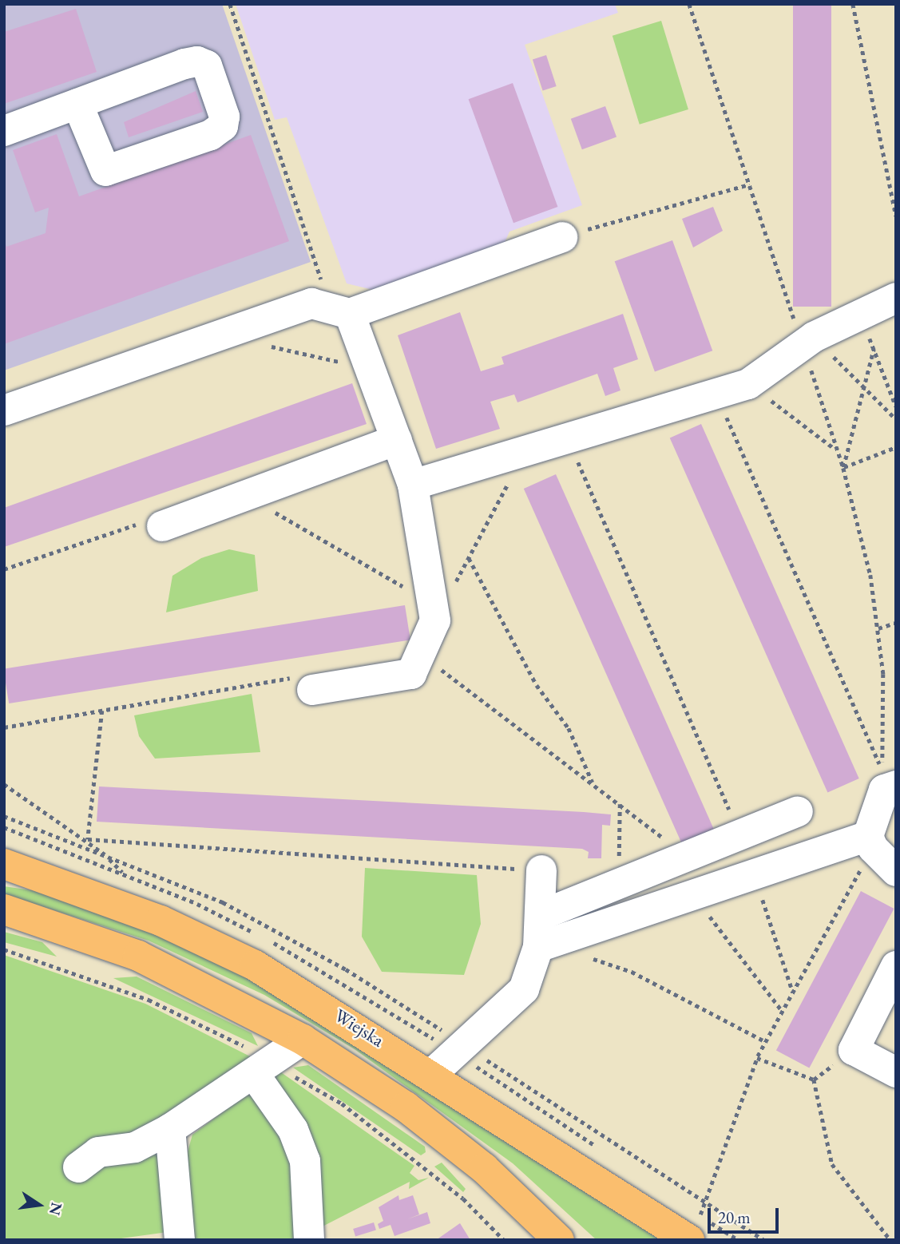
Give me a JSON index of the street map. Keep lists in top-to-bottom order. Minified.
{"streets":{"main road":["Wiejska"]},"scale_bar":"20 m","north":"right"}
